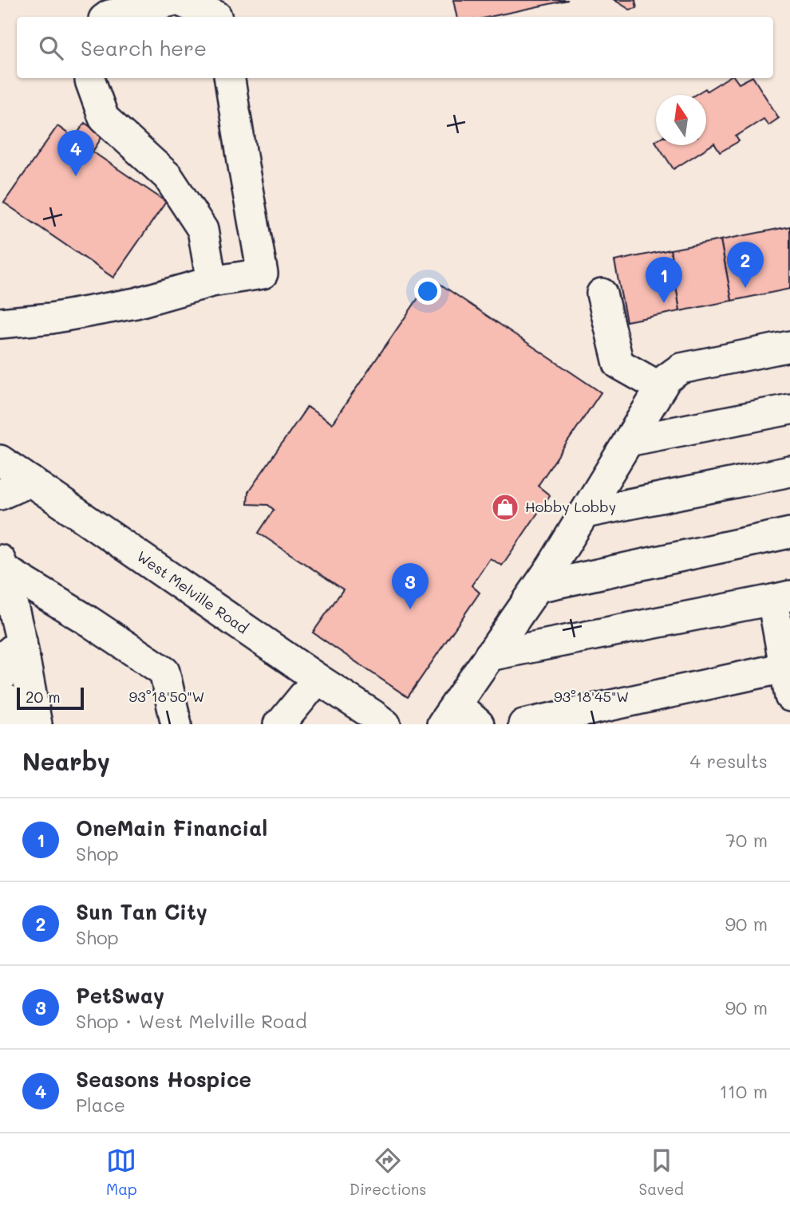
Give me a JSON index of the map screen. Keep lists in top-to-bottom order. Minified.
{"streets":{"street":["West Melville Road"]},"places":{"shop":["Hobby Lobby"]},"scale_bar":"20 m","north":"top","page":{"search":"Search here","pins":["4","2","1","3"],"scale":"20 m","heading":["Nearby","4 results"],"list":[{"mark":"1","name":"OneMain Financial","note":"Shop","value":"70 m"},{"mark":"2","name":"Sun Tan City","note":"Shop","value":"90 m"},{"mark":"3","name":"PetSway","note":"Shop · West Melville Road","value":"90 m"},{"mark":"4","name":"Seasons Hospice","note":"Place","value":"110 m"}],"nav":["Map","Directions","Saved"]},"coordinates":["93°18'50\"W","93°18'45\"W"]}
